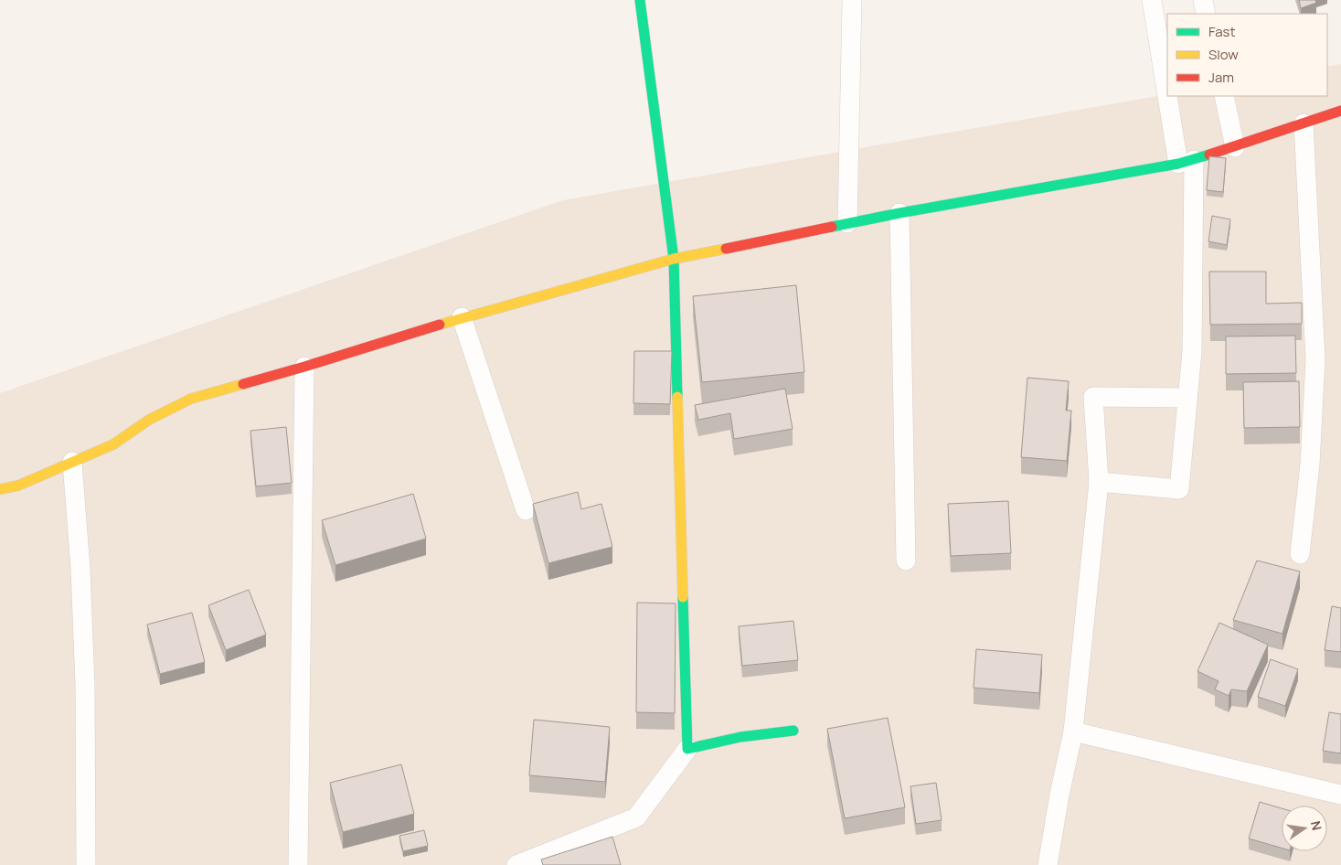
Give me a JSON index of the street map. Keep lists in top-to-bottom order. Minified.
{"legend":["Fast","Slow","Jam"],"north":"right"}
